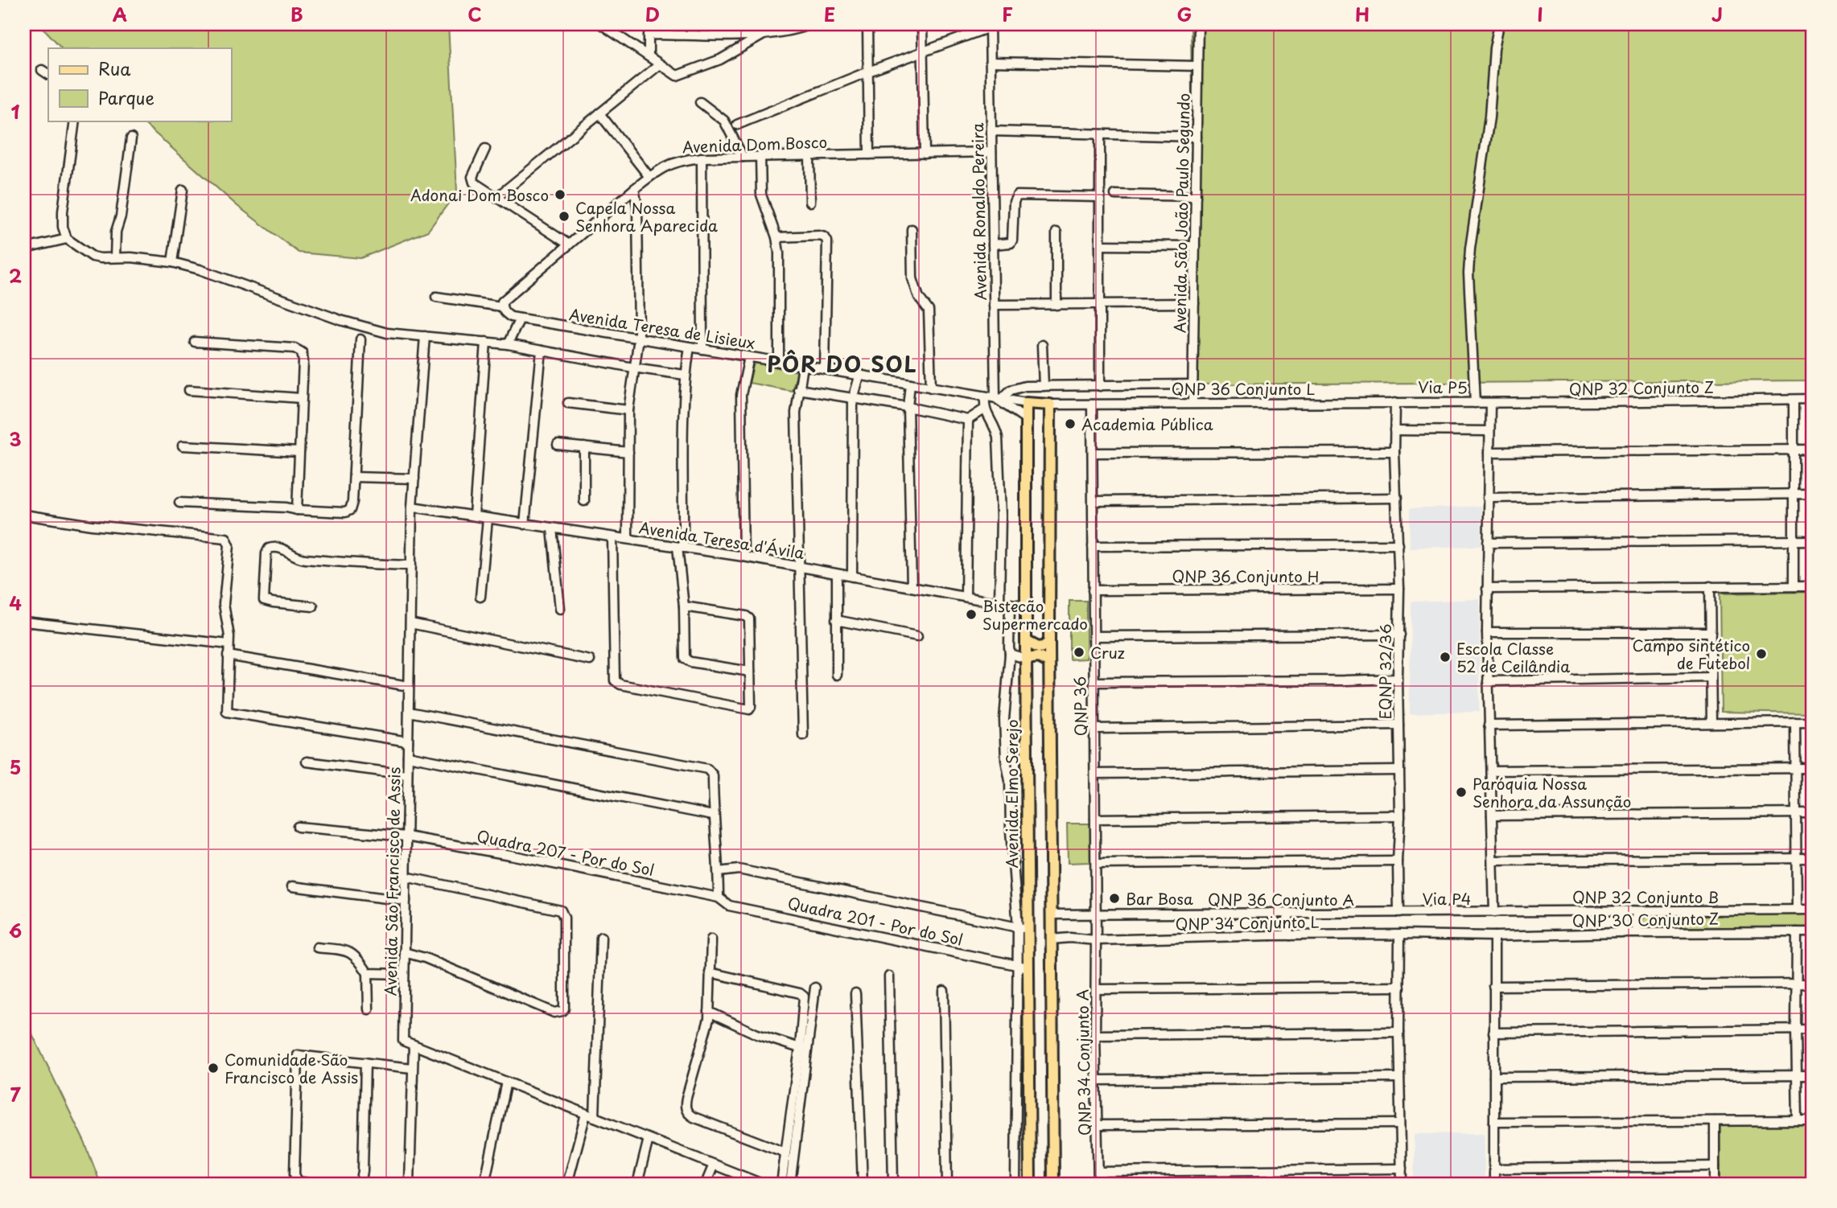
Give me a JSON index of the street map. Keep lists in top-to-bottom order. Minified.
{"streets":{"main road":["Avenida Elmo Serejo"],"street":["Avenida Dom Bosco","Avenida Ronaldo Pereira","Avenida São João Paulo Segundo","Avenida Teresa de Lisieux","Via P5","QNP 32 Conjunto Z","QNP 36 Conjunto L","Avenida Teresa d'Ávila","QNP 36 Conjunto H","EQNP 32/36","QNP 36","Quadra 207 - Por do Sol","Avenida São Francisco de Assis","QNP 32 Conjunto B","Via P4","QNP 36 Conjunto A","QNP 30 Conjunto Z","Quadra 201 - Por do Sol","QNP 34 Conjunto L","QNP 34 Conjunto A"]},"crossings":[["Avenida Dom Bosco","Avenida Ronaldo Pereira"],["Avenida Dom Bosco","Avenida Teresa de Lisieux"],["Avenida Ronaldo Pereira","Avenida Teresa de Lisieux"],["Avenida São João Paulo Segundo","QNP 36 Conjunto L"],["Avenida Teresa de Lisieux","Avenida Elmo Serejo"],["Via P5","QNP 32 Conjunto Z"],["Via P5","QNP 36 Conjunto L"],["Via P5","EQNP 32/36"],["QNP 36 Conjunto L","EQNP 32/36"],["QNP 36 Conjunto L","QNP 36"],["Avenida Teresa d'Ávila","Avenida Elmo Serejo"],["Avenida Teresa d'Ávila","Avenida São Francisco de Assis"],["QNP 36 Conjunto H","EQNP 32/36"],["QNP 36 Conjunto H","QNP 36"],["EQNP 32/36","Via P4"],["EQNP 32/36","QNP 36 Conjunto A"],["QNP 36","QNP 36 Conjunto A"],["QNP 36","QNP 34 Conjunto L"],["QNP 36","QNP 34 Conjunto A"],["Avenida Elmo Serejo","Quadra 201 - Por do Sol"],["Quadra 207 - Por do Sol","Avenida São Francisco de Assis"],["Quadra 207 - Por do Sol","Quadra 201 - Por do Sol"],["QNP 32 Conjunto B","Via P4"],["Via P4","QNP 36 Conjunto A"],["QNP 34 Conjunto L","QNP 34 Conjunto A"]],"districts":["PÔR DO SOL"],"places":["Adonai Dom Bosco","Capela Nossa Senhora Aparecida","Academia Pública","Bistecão Supermercado","Cruz","Campo sintético de Futebol","Escola Classe 52 de Ceilândia","Paróquia Nossa Senhora da Assunção","Bar Bosa","Comunidade São Francisco de Assis"],"legend":["Rua","Parque"],"grid":{"columns":["A","B","C","D","E","F","G","H","I","J"],"rows":["1","2","3","4","5","6","7"]}}
